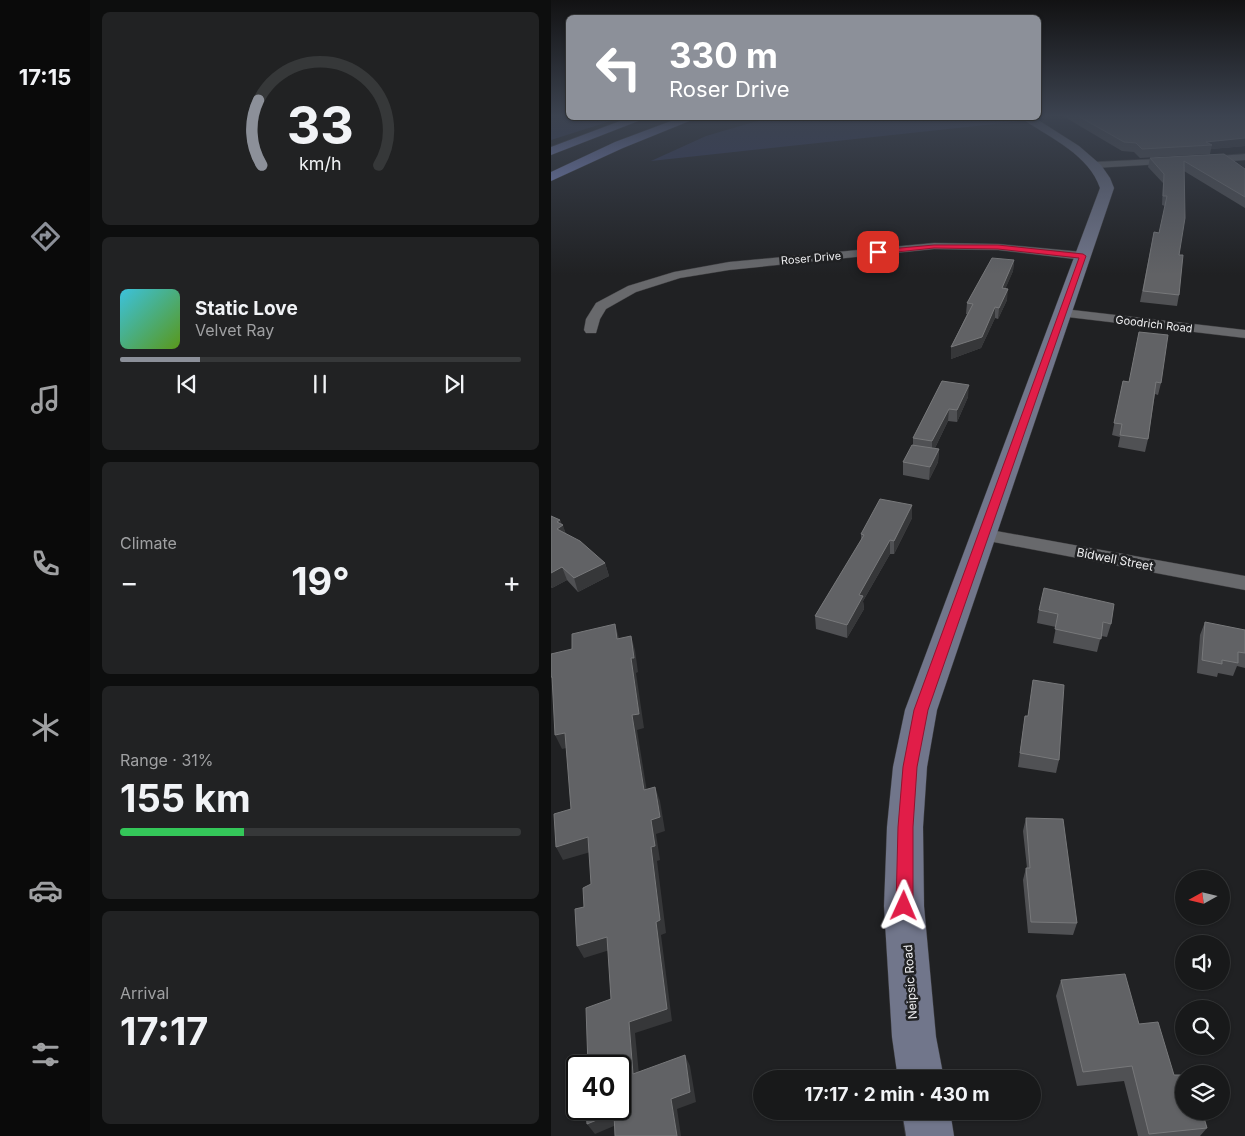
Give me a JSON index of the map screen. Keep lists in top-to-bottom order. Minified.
{"streets":{"street":["Roser Drive","Goodrich Road","Bidwell Street","Neipsic Road"]},"crossings":[["Roser Drive","Neipsic Road"],["Goodrich Road","Neipsic Road"],["Bidwell Street","Neipsic Road"]],"north":"left","page":{"tabs":"17:15","turn":["330 m","Roser Drive"],"song":["Static Love","Velvet Ray"],"tile":["Climate",["Range · 31%","155 km"],["Arrival","17:17"]],"heat":["−","19°","+"],"limit":"40","trip":"17:17 · 2 min · 430 m","gauge":["33","km/h"]}}
